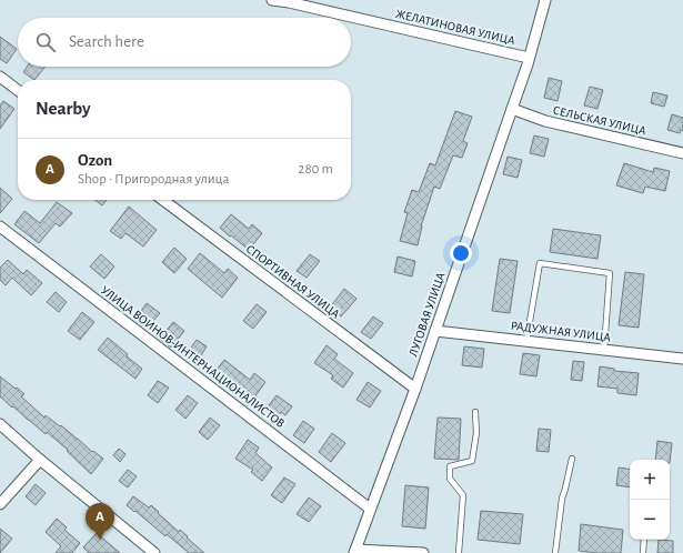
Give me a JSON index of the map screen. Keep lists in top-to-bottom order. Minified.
{"streets":{"street":["ЖЕЛАТИНОВАЯ УЛИЦА","СЕЛЬСКАЯ УЛИЦА","СПОРТИВНАЯ УЛИЦА","ЛУГОВАЯ УЛИЦА","РАДУЖНАЯ УЛИЦА","УЛИЦА ВОИНОВ-ИНТЕРНАЦИОНАЛИСТОВ"]},"crossings":[["ЖЕЛАТИНОВАЯ УЛИЦА","ЛУГОВАЯ УЛИЦА"],["СЕЛЬСКАЯ УЛИЦА","ЛУГОВАЯ УЛИЦА"],["СПОРТИВНАЯ УЛИЦА","ЛУГОВАЯ УЛИЦА"],["ЛУГОВАЯ УЛИЦА","РАДУЖНАЯ УЛИЦА"],["ЛУГОВАЯ УЛИЦА","УЛИЦА ВОИНОВ-ИНТЕРНАЦИОНАЛИСТОВ"]],"page":{"search":"Search here","heading":"Nearby","list":[{"mark":"A","name":"Ozon","note":"Shop · Пригородная улица","value":"280 m"}],"map_buttons":["+","−"],"pins":"A"}}
